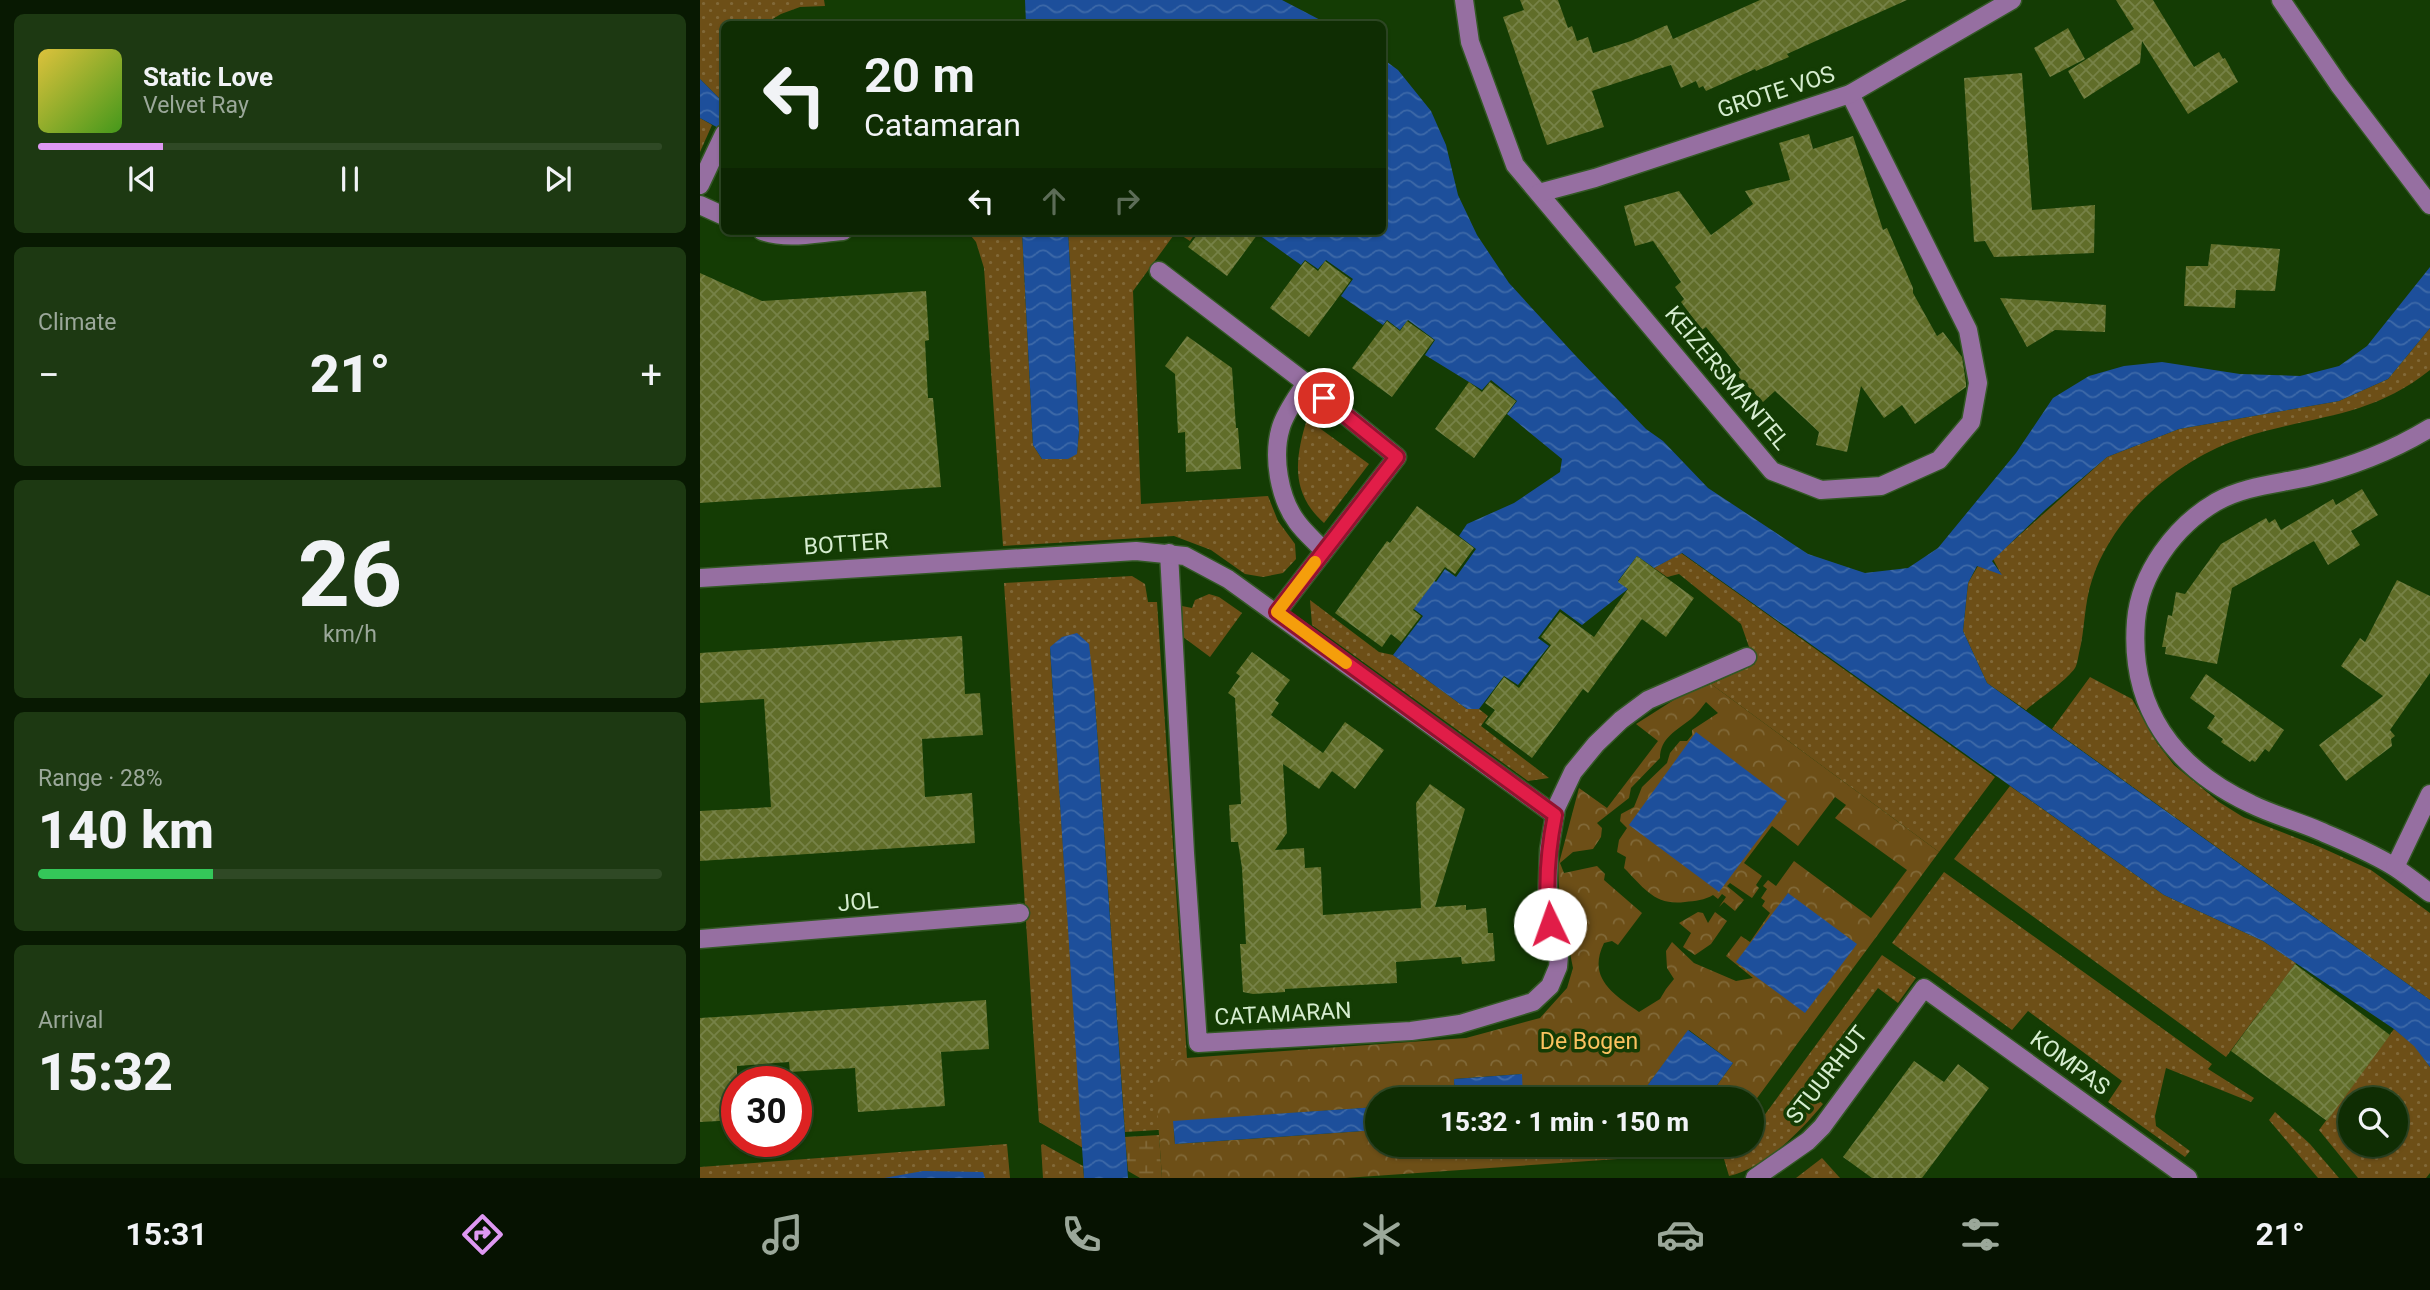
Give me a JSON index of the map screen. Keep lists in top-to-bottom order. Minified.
{"streets":{"street":["GROTE VOS","KEIZERSMANTEL","BOTTER","JOL","CATAMARAN","KOMPAS","STUURHUT"]},"crossings":[["GROTE VOS","KEIZERSMANTEL"],["BOTTER","CATAMARAN"],["KOMPAS","STUURHUT"]],"parks":["De Bogen"],"page":{"turn":["20 m","Catamaran"],"song":["Static Love","Velvet Ray"],"tile":["Climate",["26","km/h"],["Range · 28%","140 km"],["Arrival","15:32"]],"heat":["−","21°","+"],"limit":"30","trip":"15:32 · 1 min · 150 m","tabs":["15:31","21°"]}}
